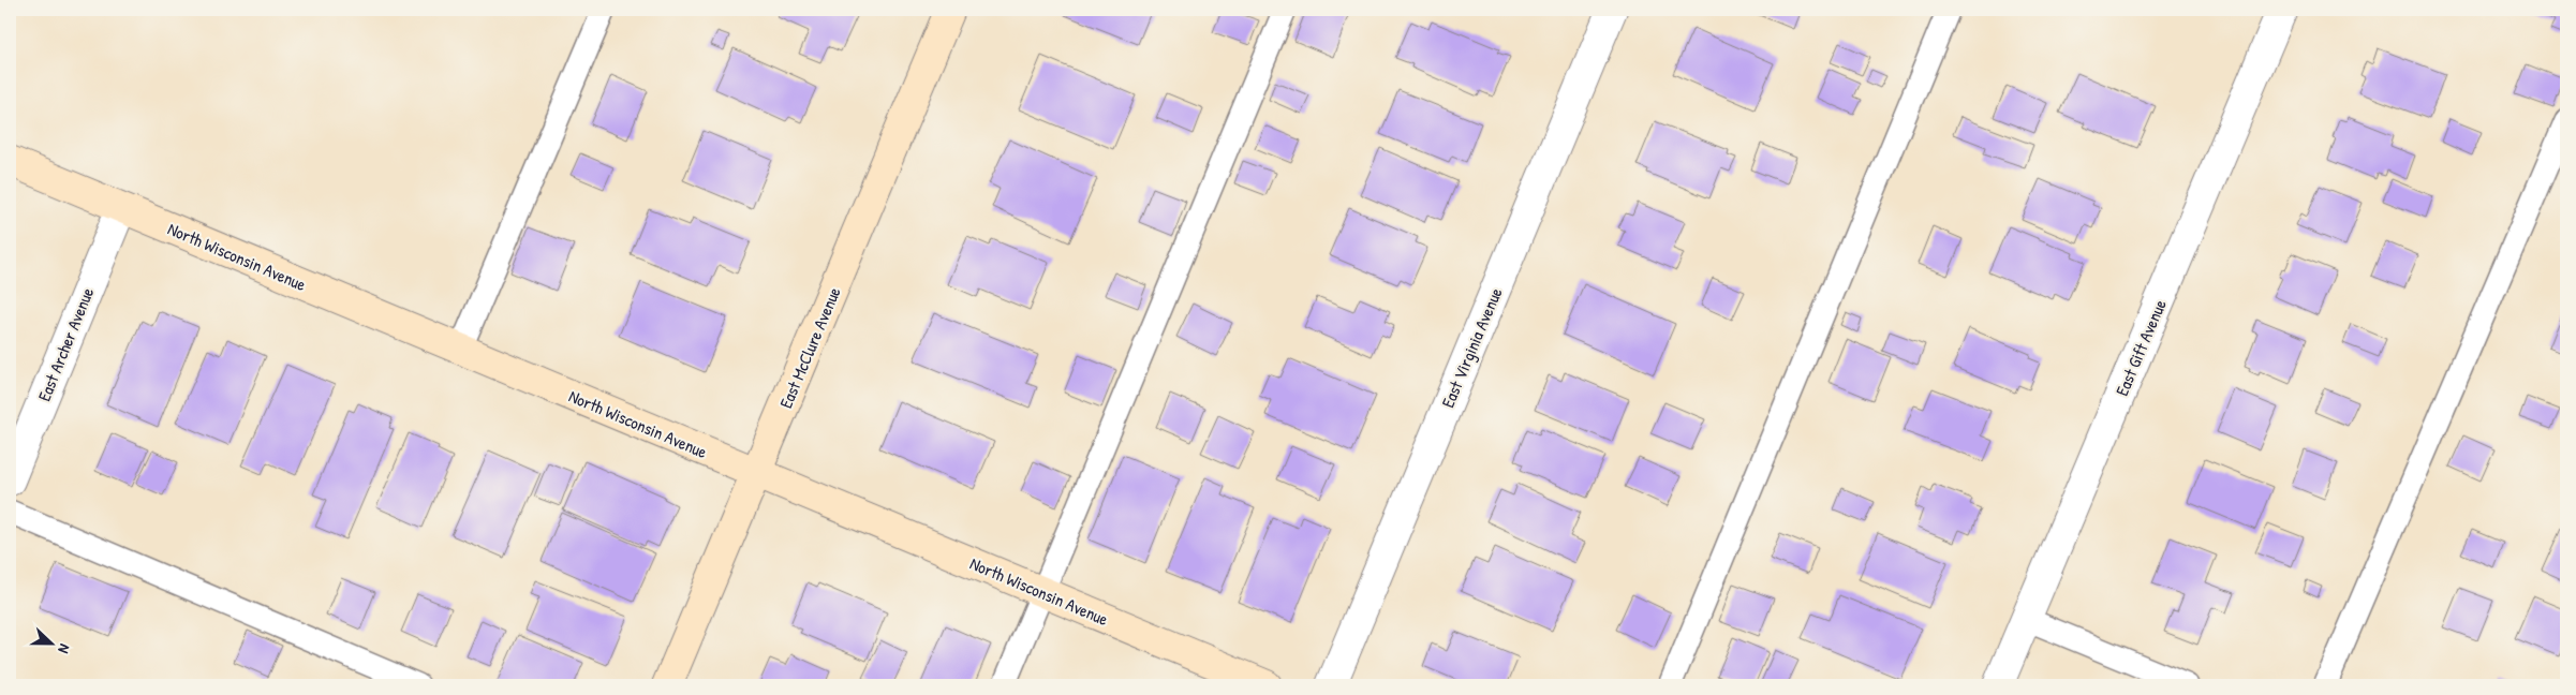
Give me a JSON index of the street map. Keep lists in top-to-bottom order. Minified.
{"streets":{"street":["North Wisconsin Avenue","East Archer Avenue","East McClure Avenue","East Virginia Avenue","East Gift Avenue"]},"crossings":[["North Wisconsin Avenue","East Archer Avenue"],["North Wisconsin Avenue","East McClure Avenue"]],"north":"right"}
